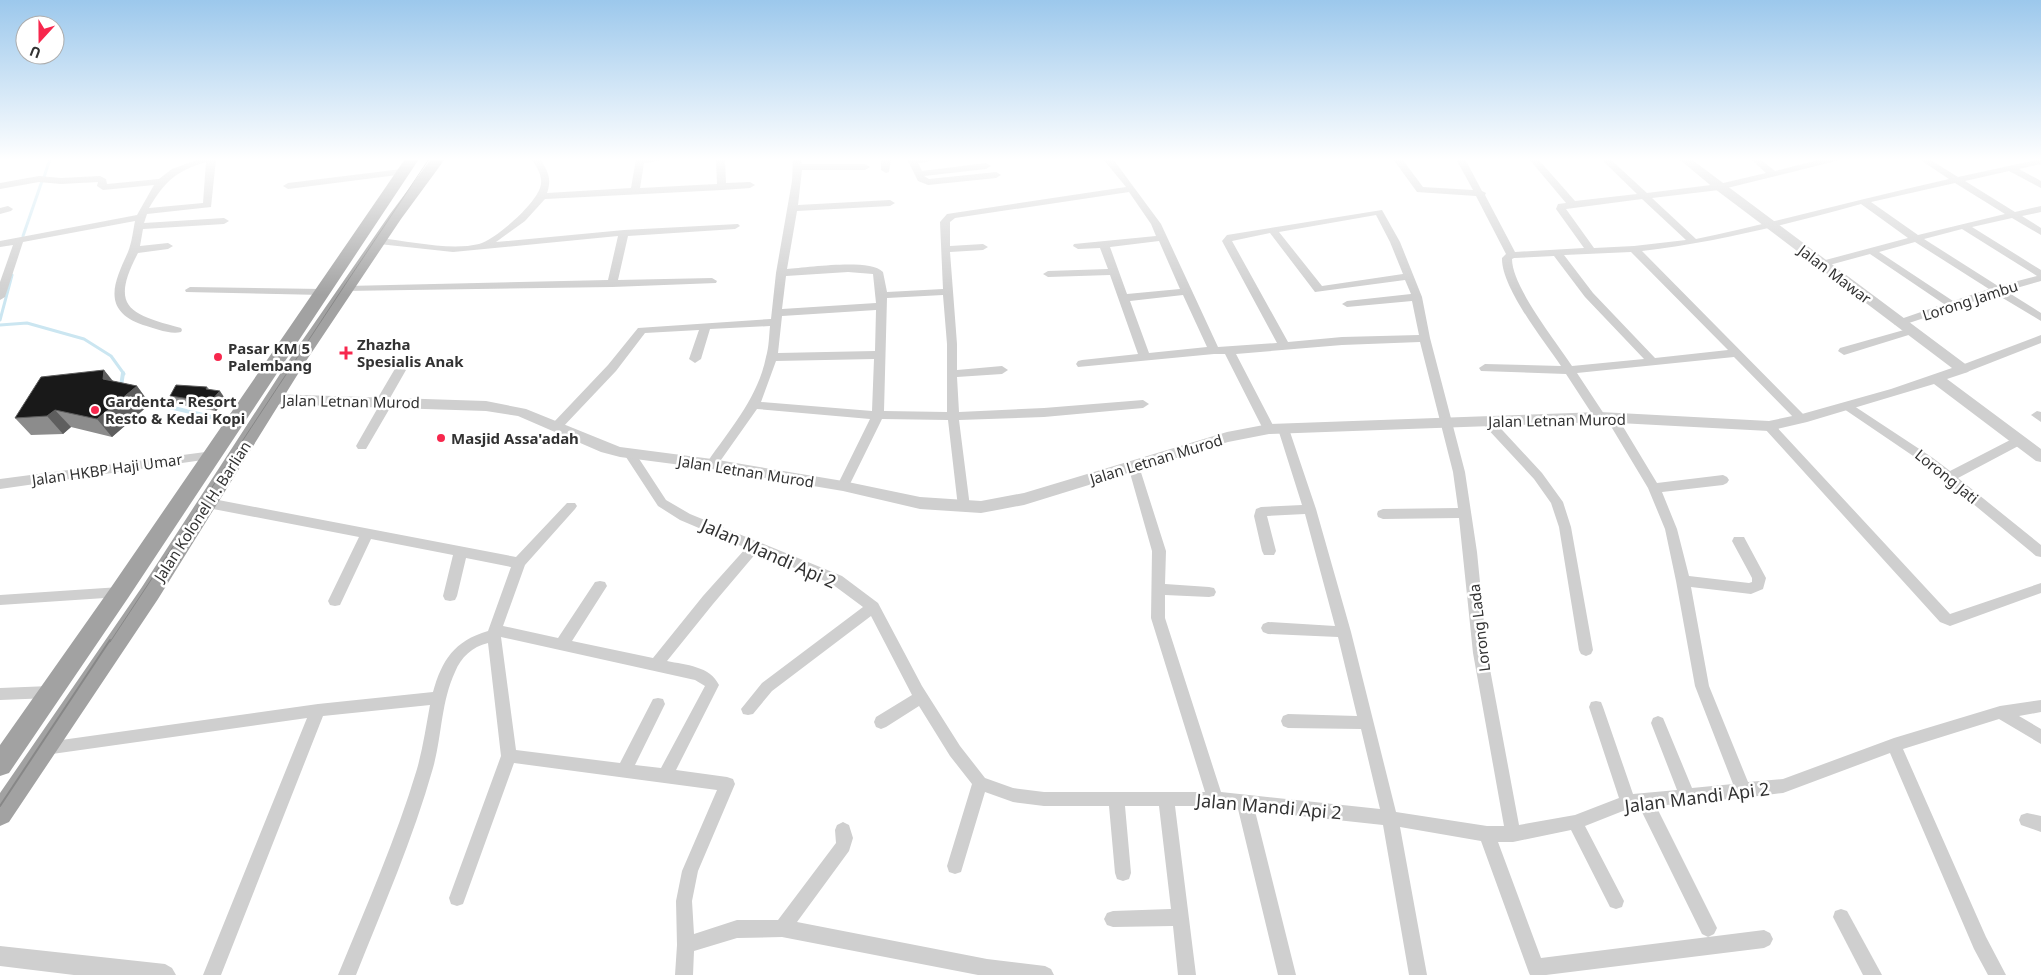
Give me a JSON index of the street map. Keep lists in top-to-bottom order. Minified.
{"streets":{"highway":["Jalan Kolonel H. Barlian"],"street":["Jalan Mawar","Lorong Jambu","Jalan Letnan Murod","Jalan HKBP Haji Umar","Lorong Jati","Jalan Mandi Api 2","Lorong Lada"]},"crossings":[["Jalan Mawar","Lorong Jambu"],["Jalan Mawar","Jalan Letnan Murod"],["Jalan Letnan Murod","Lorong Jati"],["Jalan Letnan Murod","Jalan Kolonel H. Barlian"],["Jalan Letnan Murod","Jalan Mandi Api 2"],["Jalan Letnan Murod","Lorong Lada"],["Jalan Mandi Api 2","Lorong Lada"]],"places":{"health":["Zhazha Spesialis Anak"],"other":["Pasar KM 5 Palembang","Gardenta - Resort Resto & Kedai Kopi","Masjid Assa'adah"]},"north":"bottom"}
